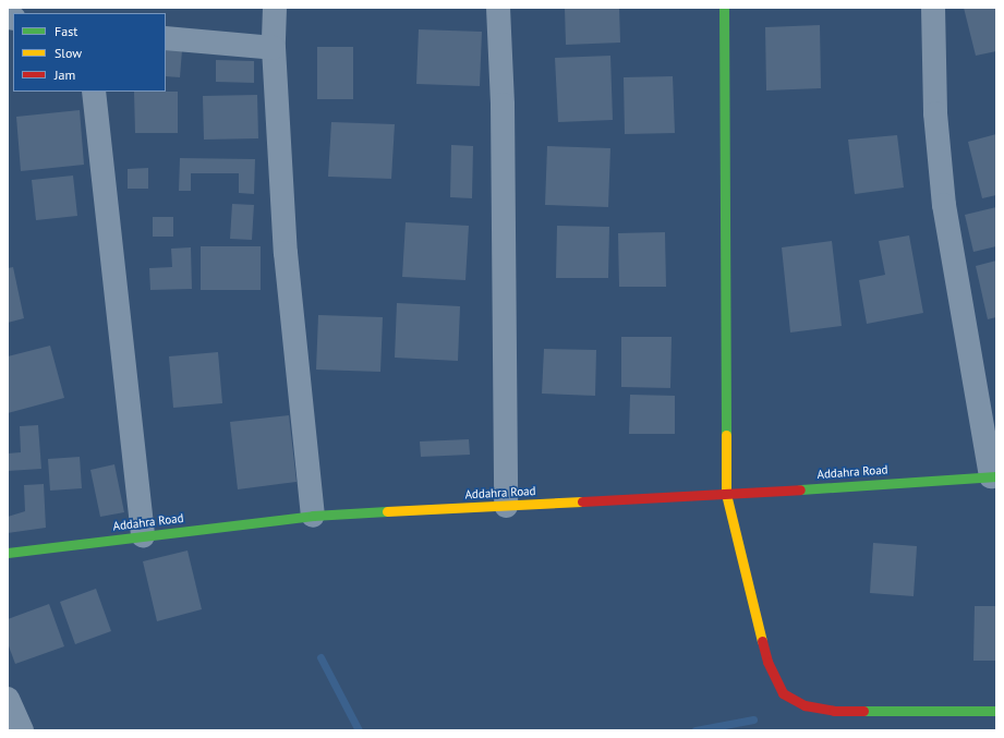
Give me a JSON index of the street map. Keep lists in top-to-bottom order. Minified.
{"streets":{"main road":["Addahra Road"]},"legend":["Fast","Slow","Jam"]}
